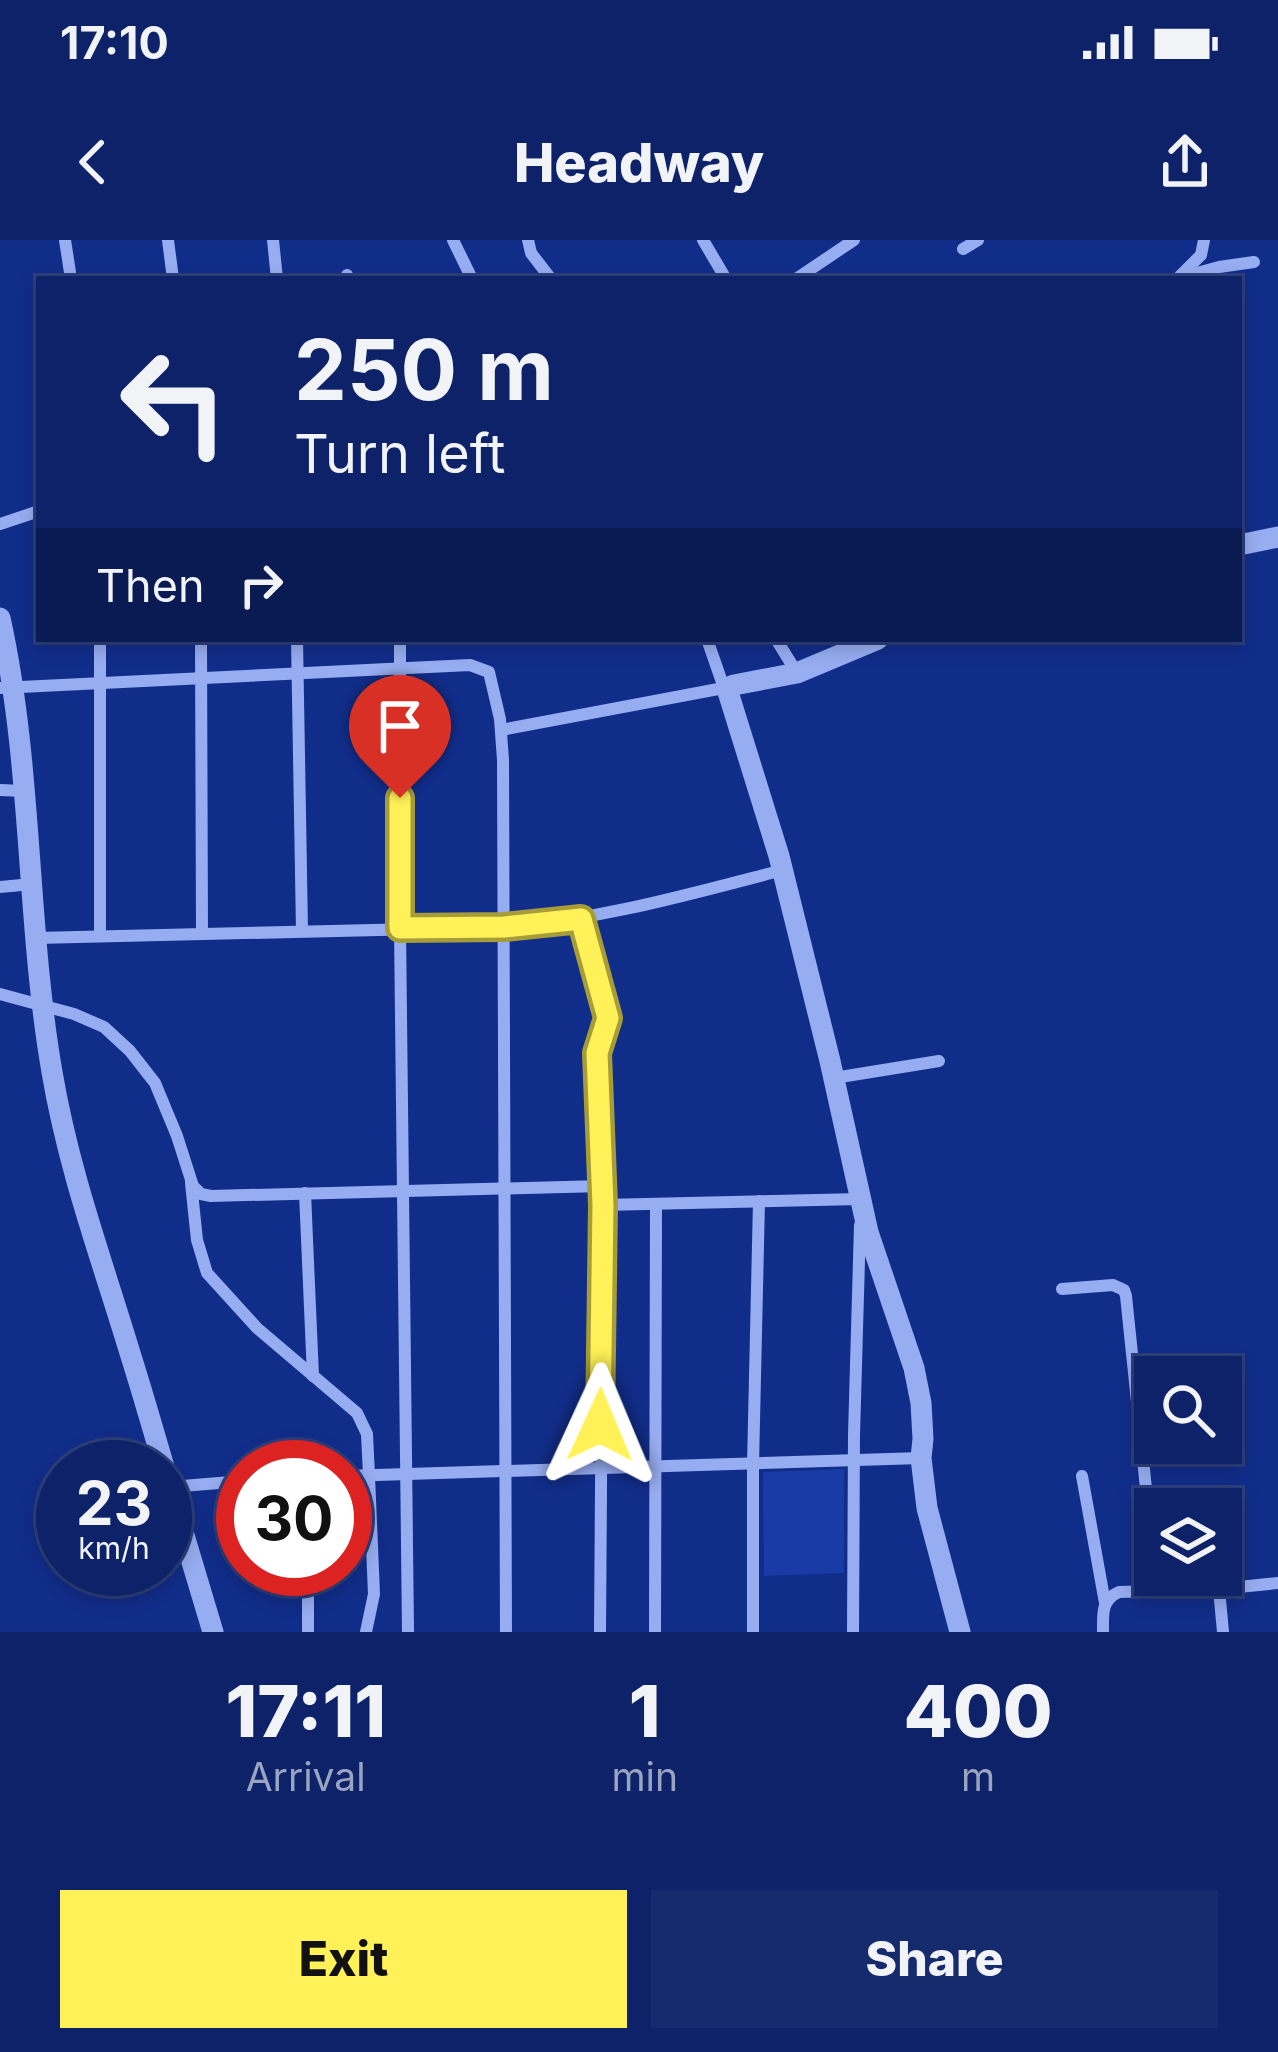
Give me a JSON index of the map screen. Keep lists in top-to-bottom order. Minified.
{"page":{"status":"17:10","header":"Headway","turn":["250 m","Turn left"],"then":"Then","speed":"23 km/h","limit":"30","eta":["17:11","Arrival","1","min","400","m"],"buttons":["Exit","Share"]}}
